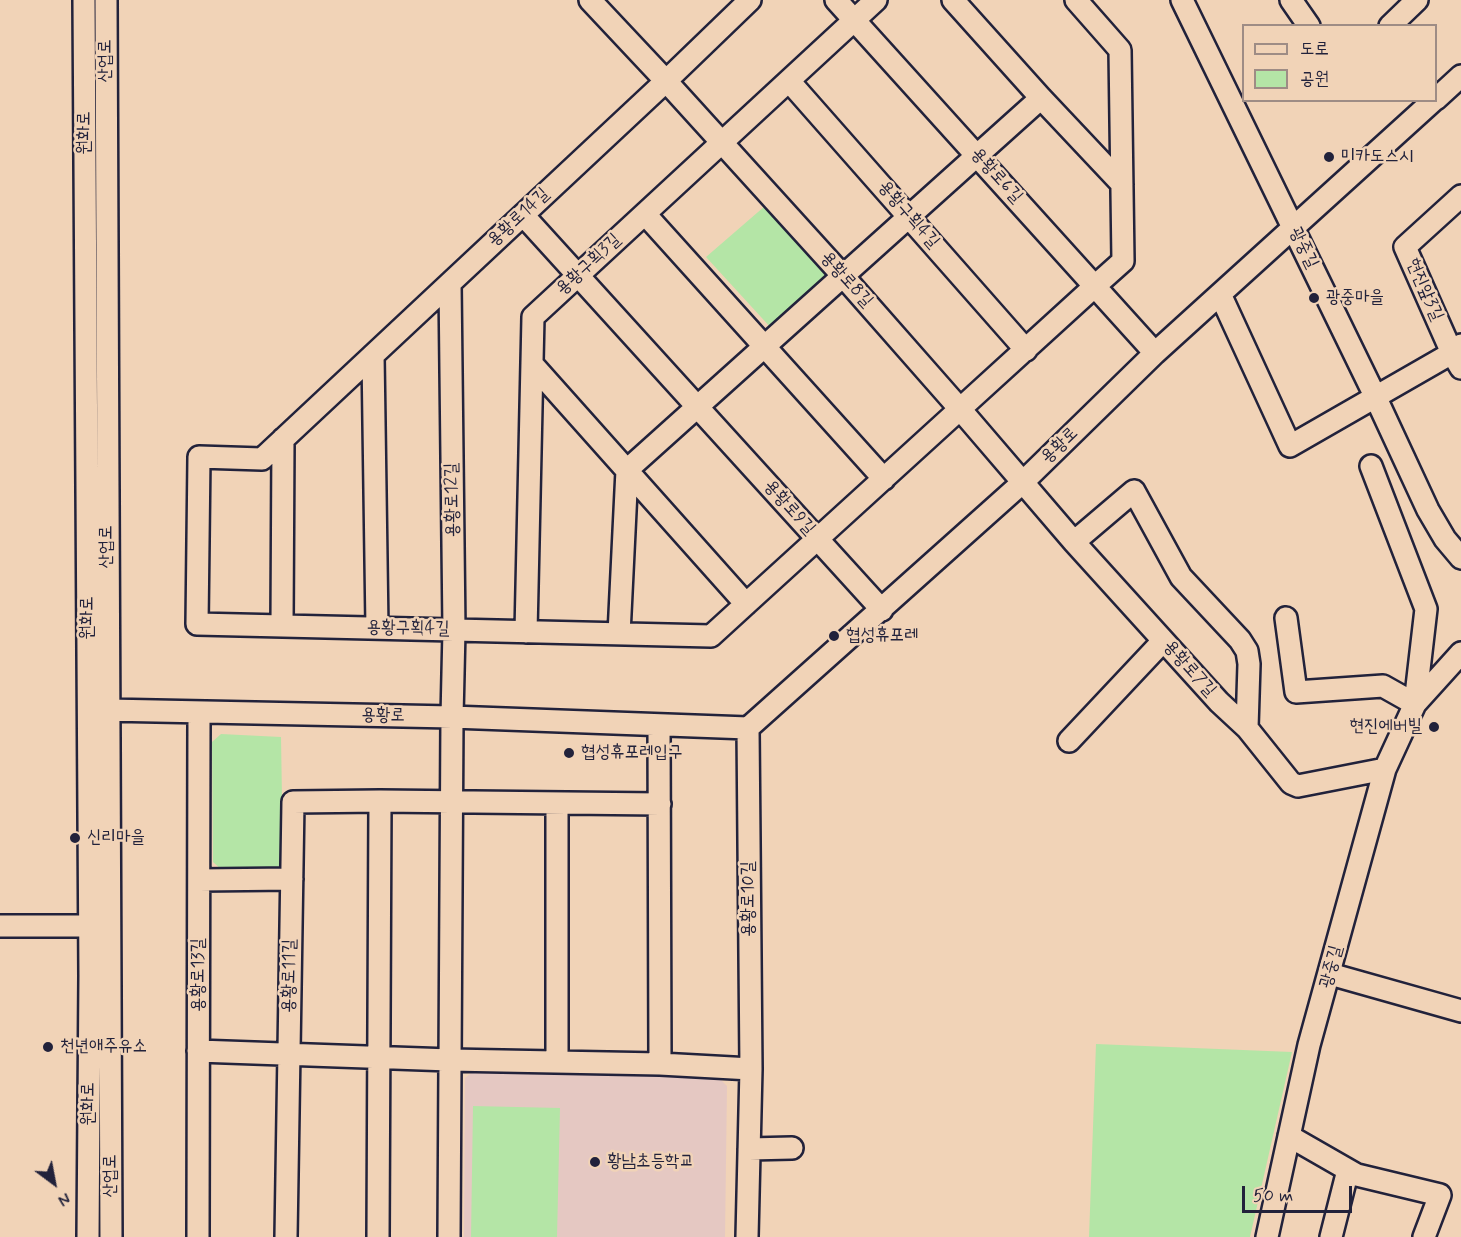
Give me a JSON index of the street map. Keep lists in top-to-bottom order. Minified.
{"streets":{"street":["산업로","원화로","용황로6길","용황구획4길","용황로14길","광중길","용황구획3길","용황로8길","현진앞3길","용황로","용황로12길","용황로9길","용황로7길","용황로10길","용황로13길","용황로11길"]},"crossings":[["산업로","용황로"],["용황로6길","용황구획4길"],["용황로6길","용황구획3길"],["용황로6길","용황로"],["용황구획4길","용황로14길"],["용황구획4길","용황구획3길"],["용황구획4길","용황로8길"],["용황구획4길","용황로12길"],["용황구획4길","용황로9길"],["용황로14길","용황로8길"],["용황로14길","용황로12길"],["용황로14길","용황로9길"],["광중길","용황로"],["광중길","용황로7길"],["용황구획3길","용황로8길"],["용황구획3길","용황로9길"],["용황로8길","용황로"],["용황로8길","용황로7길"],["용황로","용황로12길"],["용황로","용황로9길"],["용황로","용황로7길"],["용황로","용황로10길"],["용황로","용황로13길"]],"places":["미카도스시","광중마을","협성휴포레","현진에버빌","협성휴포레입구","신리마을","천년애주유소","황남초등학교"],"legend":["도로","공원"],"scale_bar":"50 m","north":"bottom right"}
